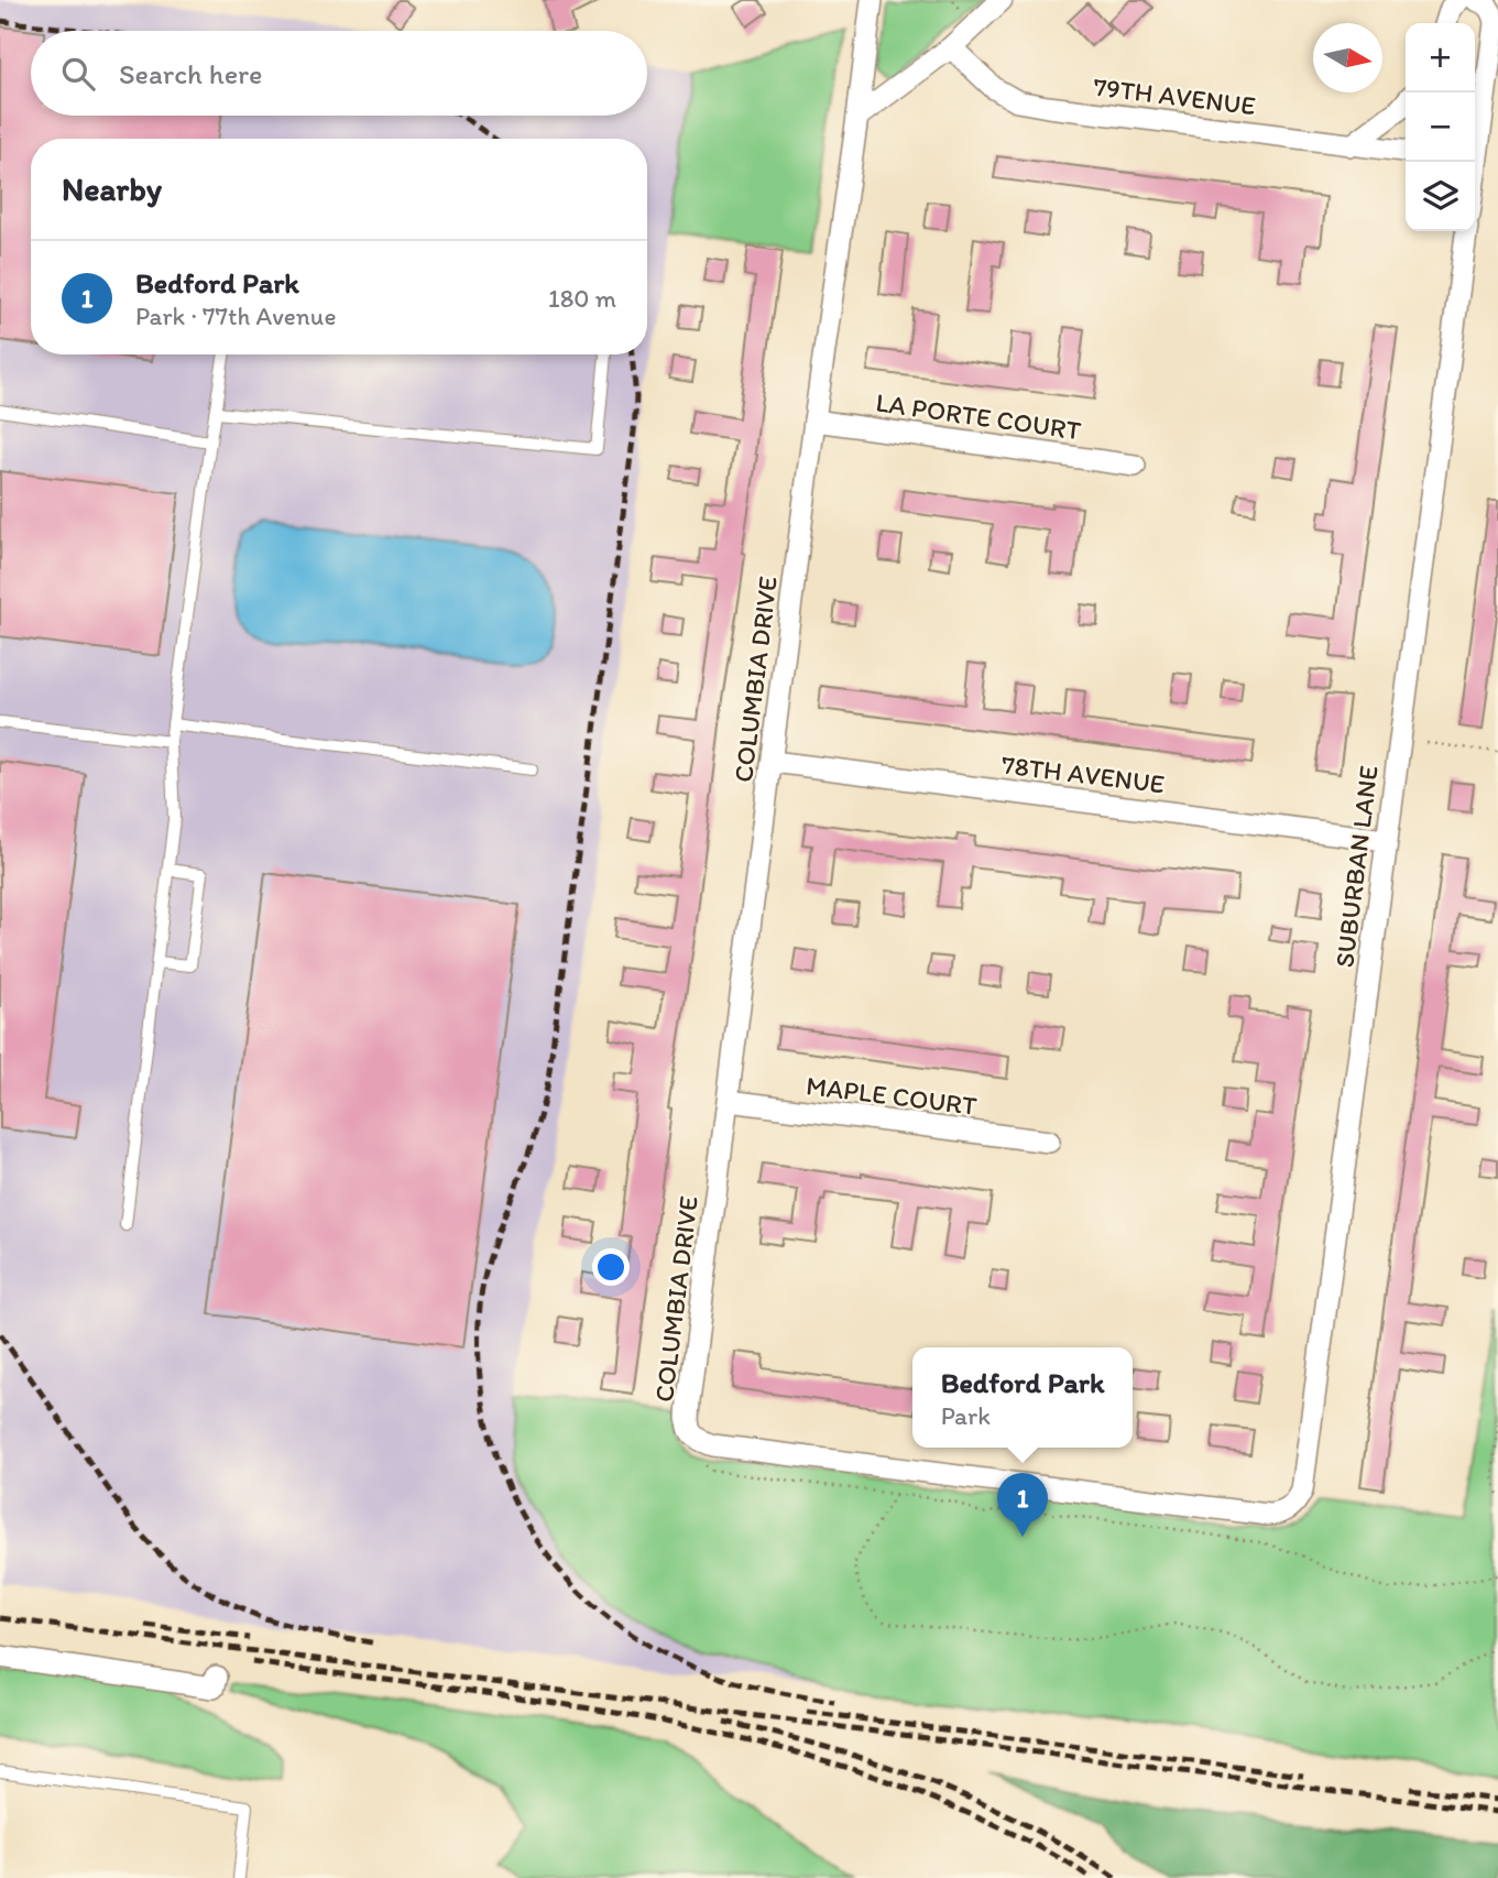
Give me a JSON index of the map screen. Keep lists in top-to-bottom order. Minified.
{"streets":{"street":["79TH AVENUE","LA PORTE COURT","COLUMBIA DRIVE","78TH AVENUE","SUBURBAN LANE","MAPLE COURT"]},"crossings":[["LA PORTE COURT","COLUMBIA DRIVE"],["COLUMBIA DRIVE","78TH AVENUE"],["COLUMBIA DRIVE","SUBURBAN LANE"],["COLUMBIA DRIVE","MAPLE COURT"],["78TH AVENUE","SUBURBAN LANE"]],"north":"right","page":{"map_buttons":["+","−"],"search":"Search here","heading":"Nearby","list":[{"mark":"1","name":"Bedford Park","note":"Park · 77th Avenue","value":"180 m"}],"popup":["Bedford Park","Park"],"pins":"1"}}
